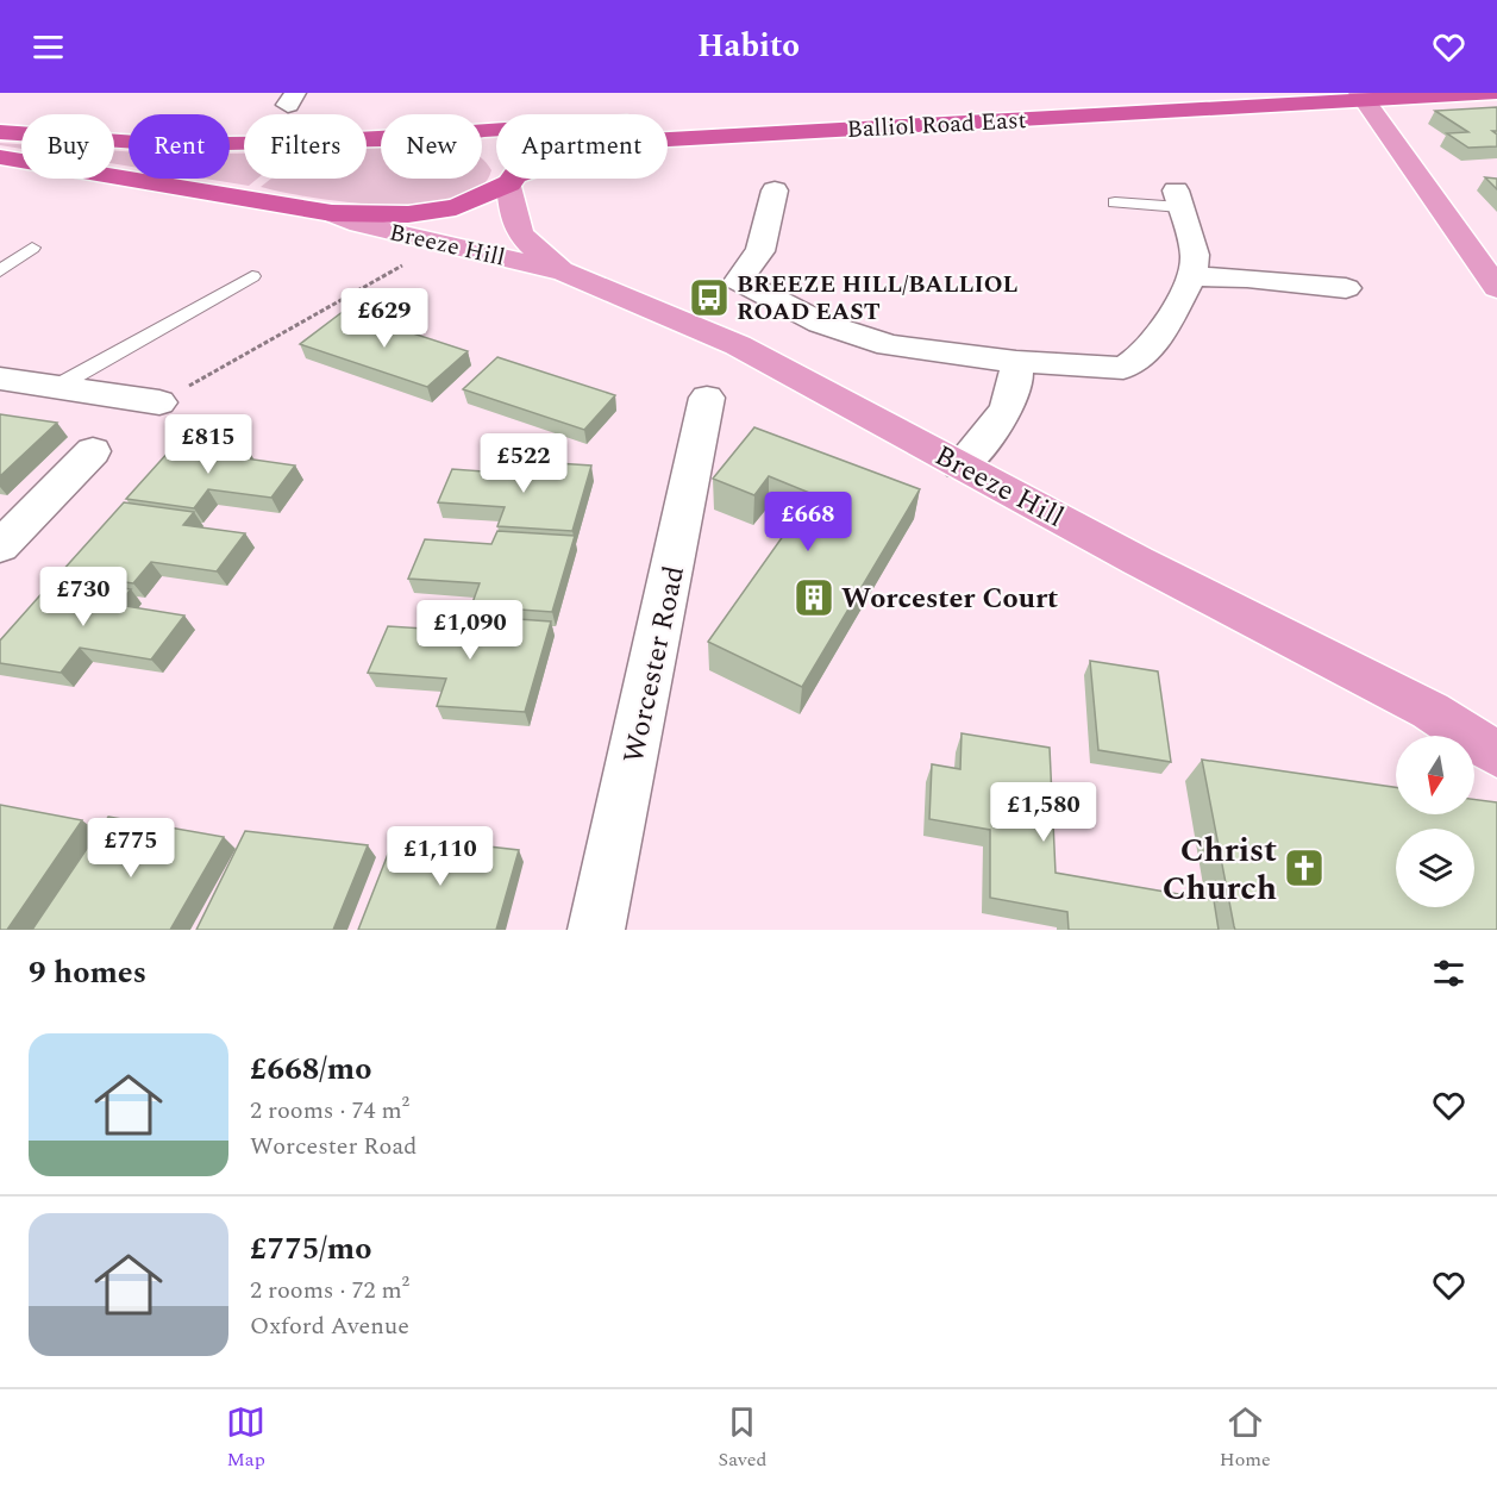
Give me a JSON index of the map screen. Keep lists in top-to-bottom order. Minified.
{"streets":{"highway":["Balliol Road East","Breeze Hill"],"street":["Worcester Road"]},"places":{"bus stop":["BREEZE HILL/BALLIOL ROAD EAST"],"building":["Worcester Court"],"church":["Christ Church"]},"north":"bottom","page":{"header":"Habito","chip":["Buy","Rent","Filters","New","Apartment"],"price":["£629","£815","£522","£668","£730","£1,090","£1,580","£775","£1,110"],"heading":"9 homes","list":[{"name":"£668/mo","note":"2 rooms · 74 m² · Worcester Road"},{"name":"£775/mo","note":"2 rooms · 72 m² · Oxford Avenue"}],"tabs":["Map","Saved","Home"]}}
